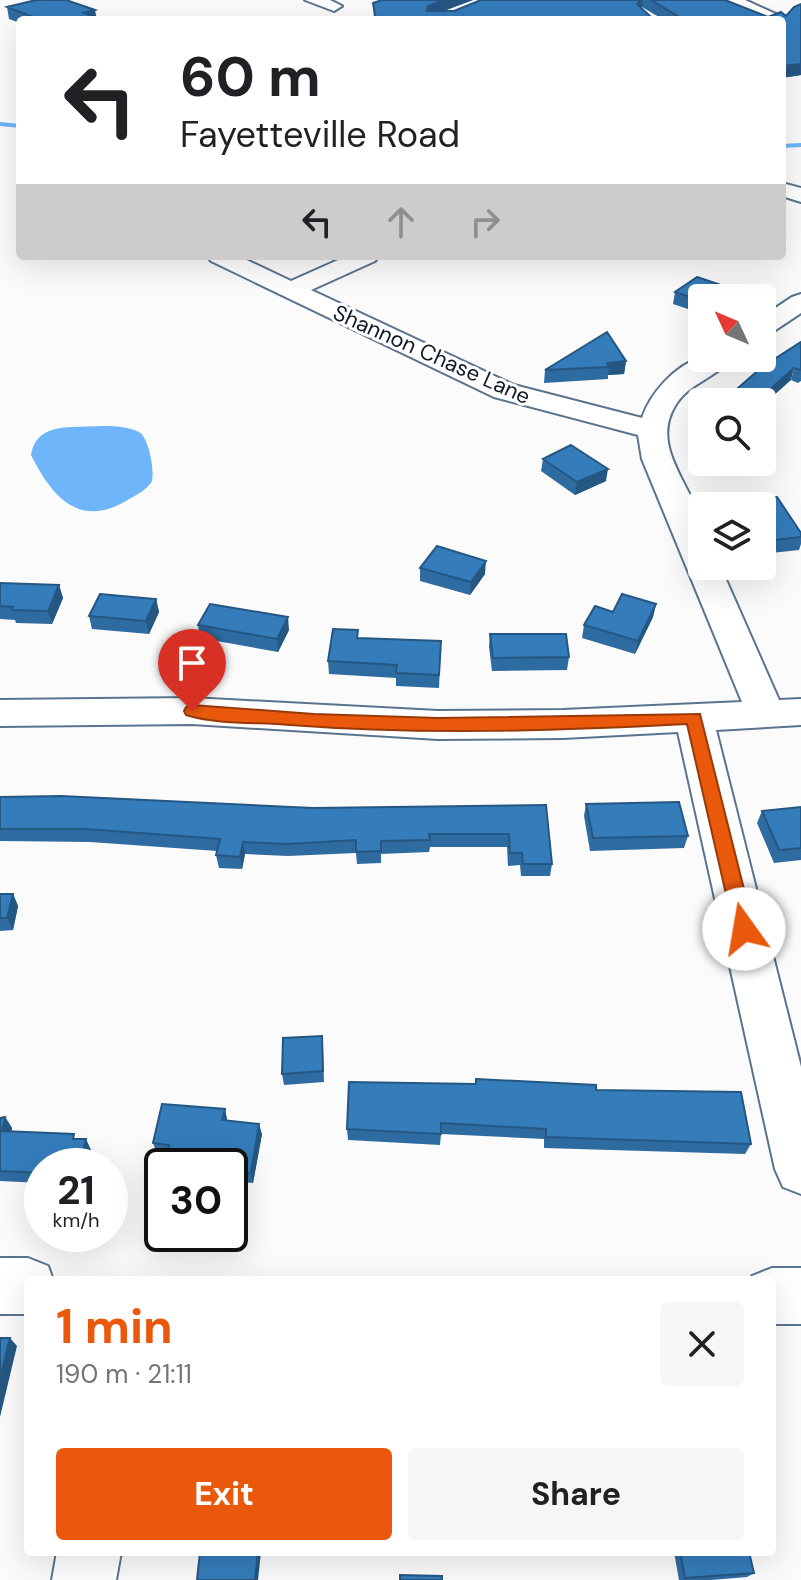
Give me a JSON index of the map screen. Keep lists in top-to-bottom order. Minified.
{"streets":{"street":["Shannon Chase Lane"]},"north":"top left","page":{"turn":["60 m","Fayetteville Road"],"speed":"21 km/h","limit":"30","heading":["1 min","190 m · 21:11"],"buttons":["Exit","Share"]}}
